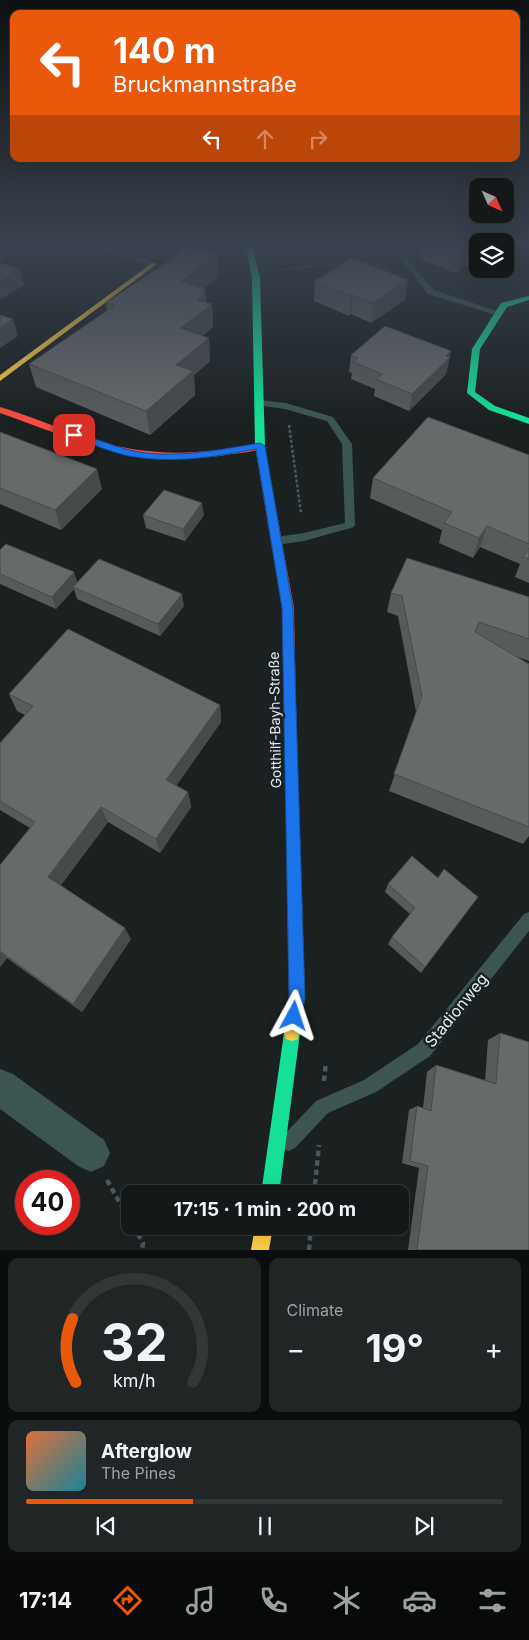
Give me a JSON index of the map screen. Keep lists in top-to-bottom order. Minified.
{"streets":{"street":["Gotthilf-Bayh-Straße"],"lane":["Stadionweg"]},"crossings":[["Gotthilf-Bayh-Straße","Stadionweg"]],"north":"bottom right","page":{"turn":["140 m","Bruckmannstraße"],"limit":"40","trip":"17:15 · 1 min · 200 m","tile":"Climate","heat":["−","19°","+"],"song":["Afterglow","The Pines"],"tabs":"17:14","gauge":["32","km/h"]}}
